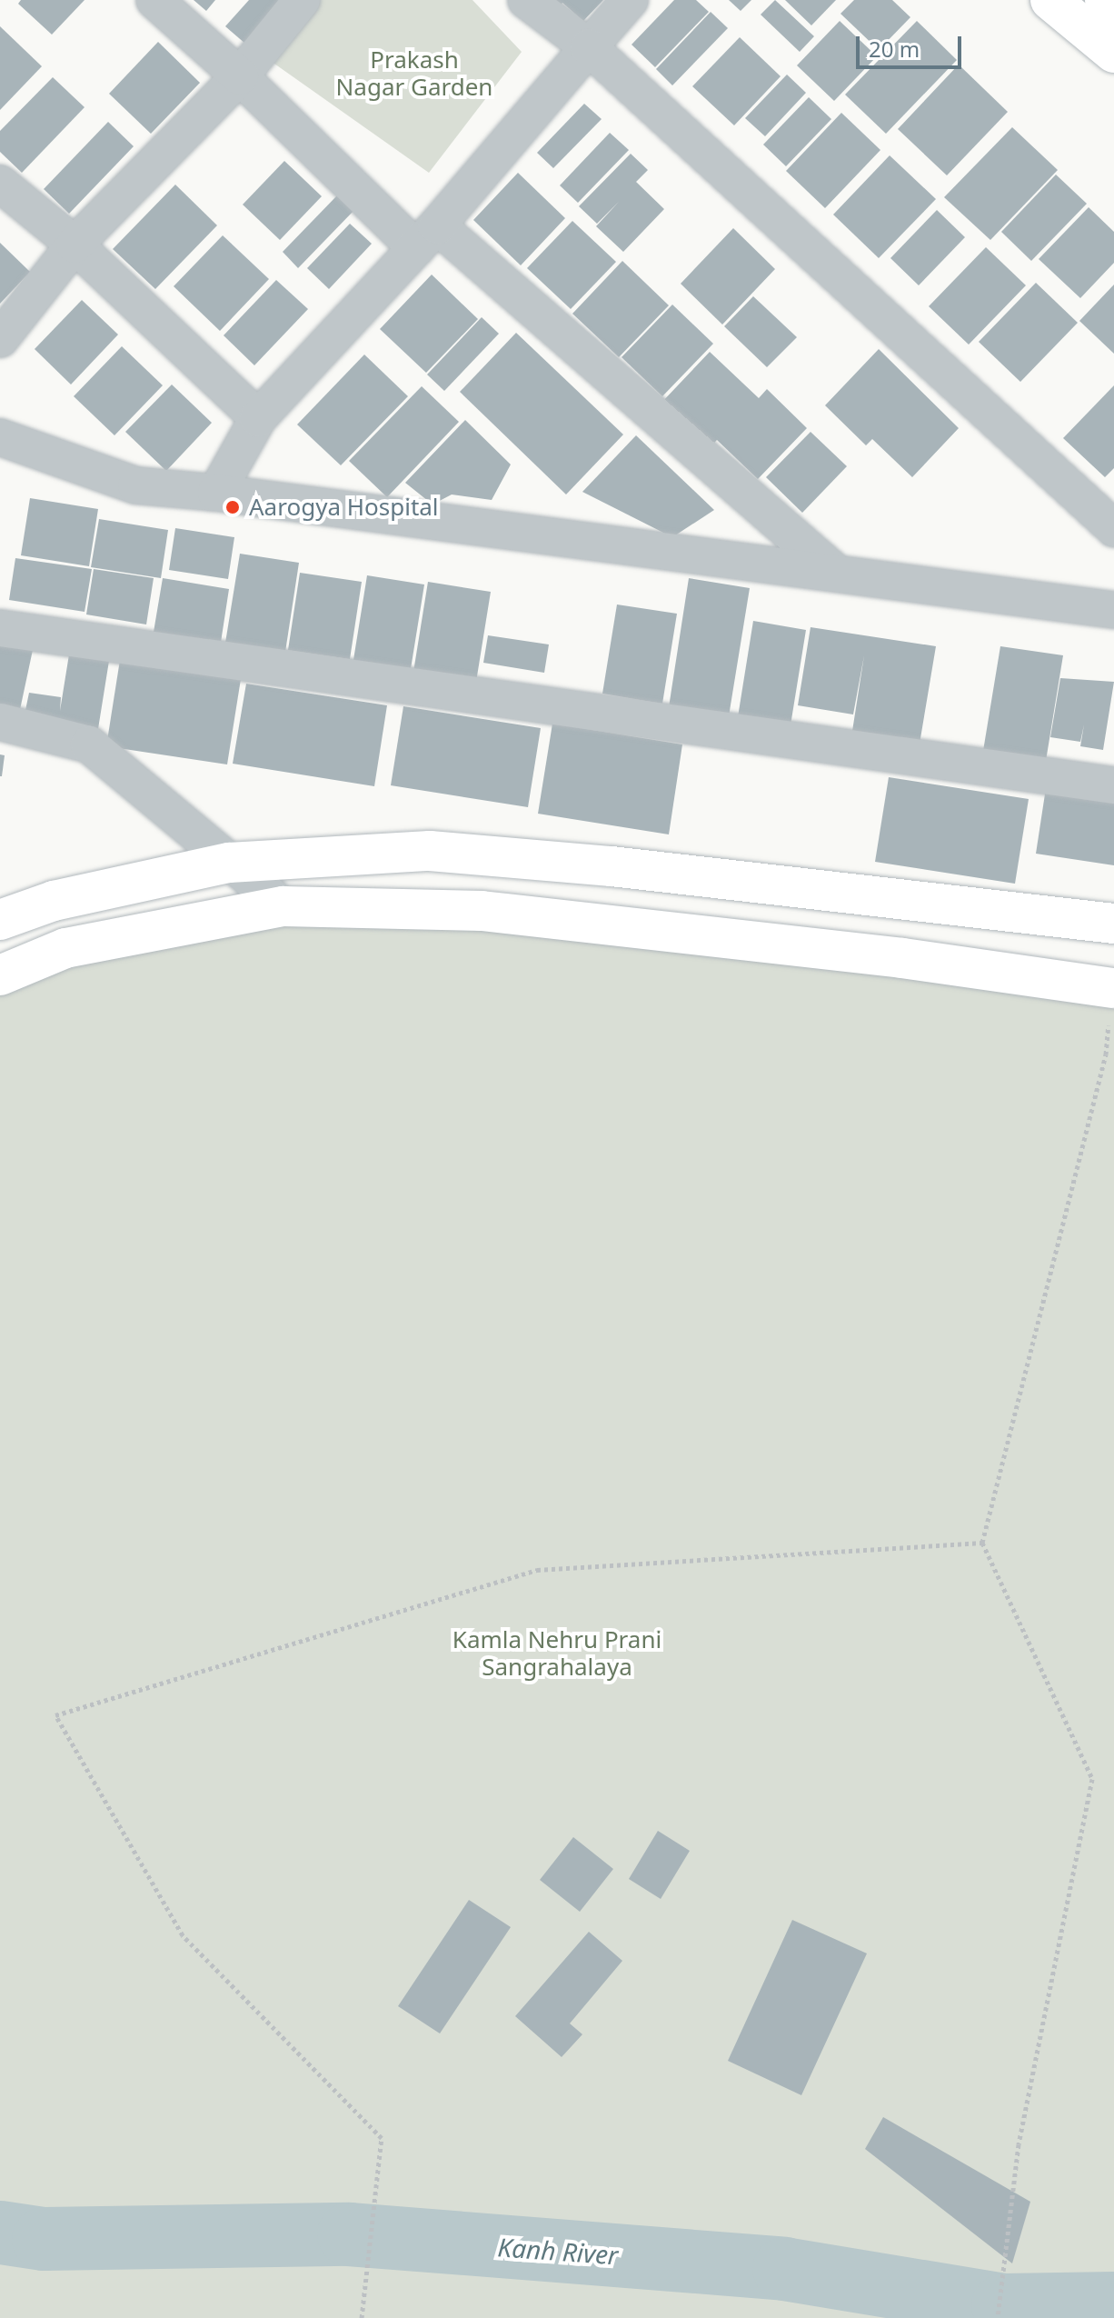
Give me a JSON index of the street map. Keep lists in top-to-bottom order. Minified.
{"water":["Kanh River"],"parks":["Prakash Nagar Garden","Kamla Nehru Prani Sangrahalaya"],"places":["Aarogya Hospital"],"scale_bar":"20 m"}
